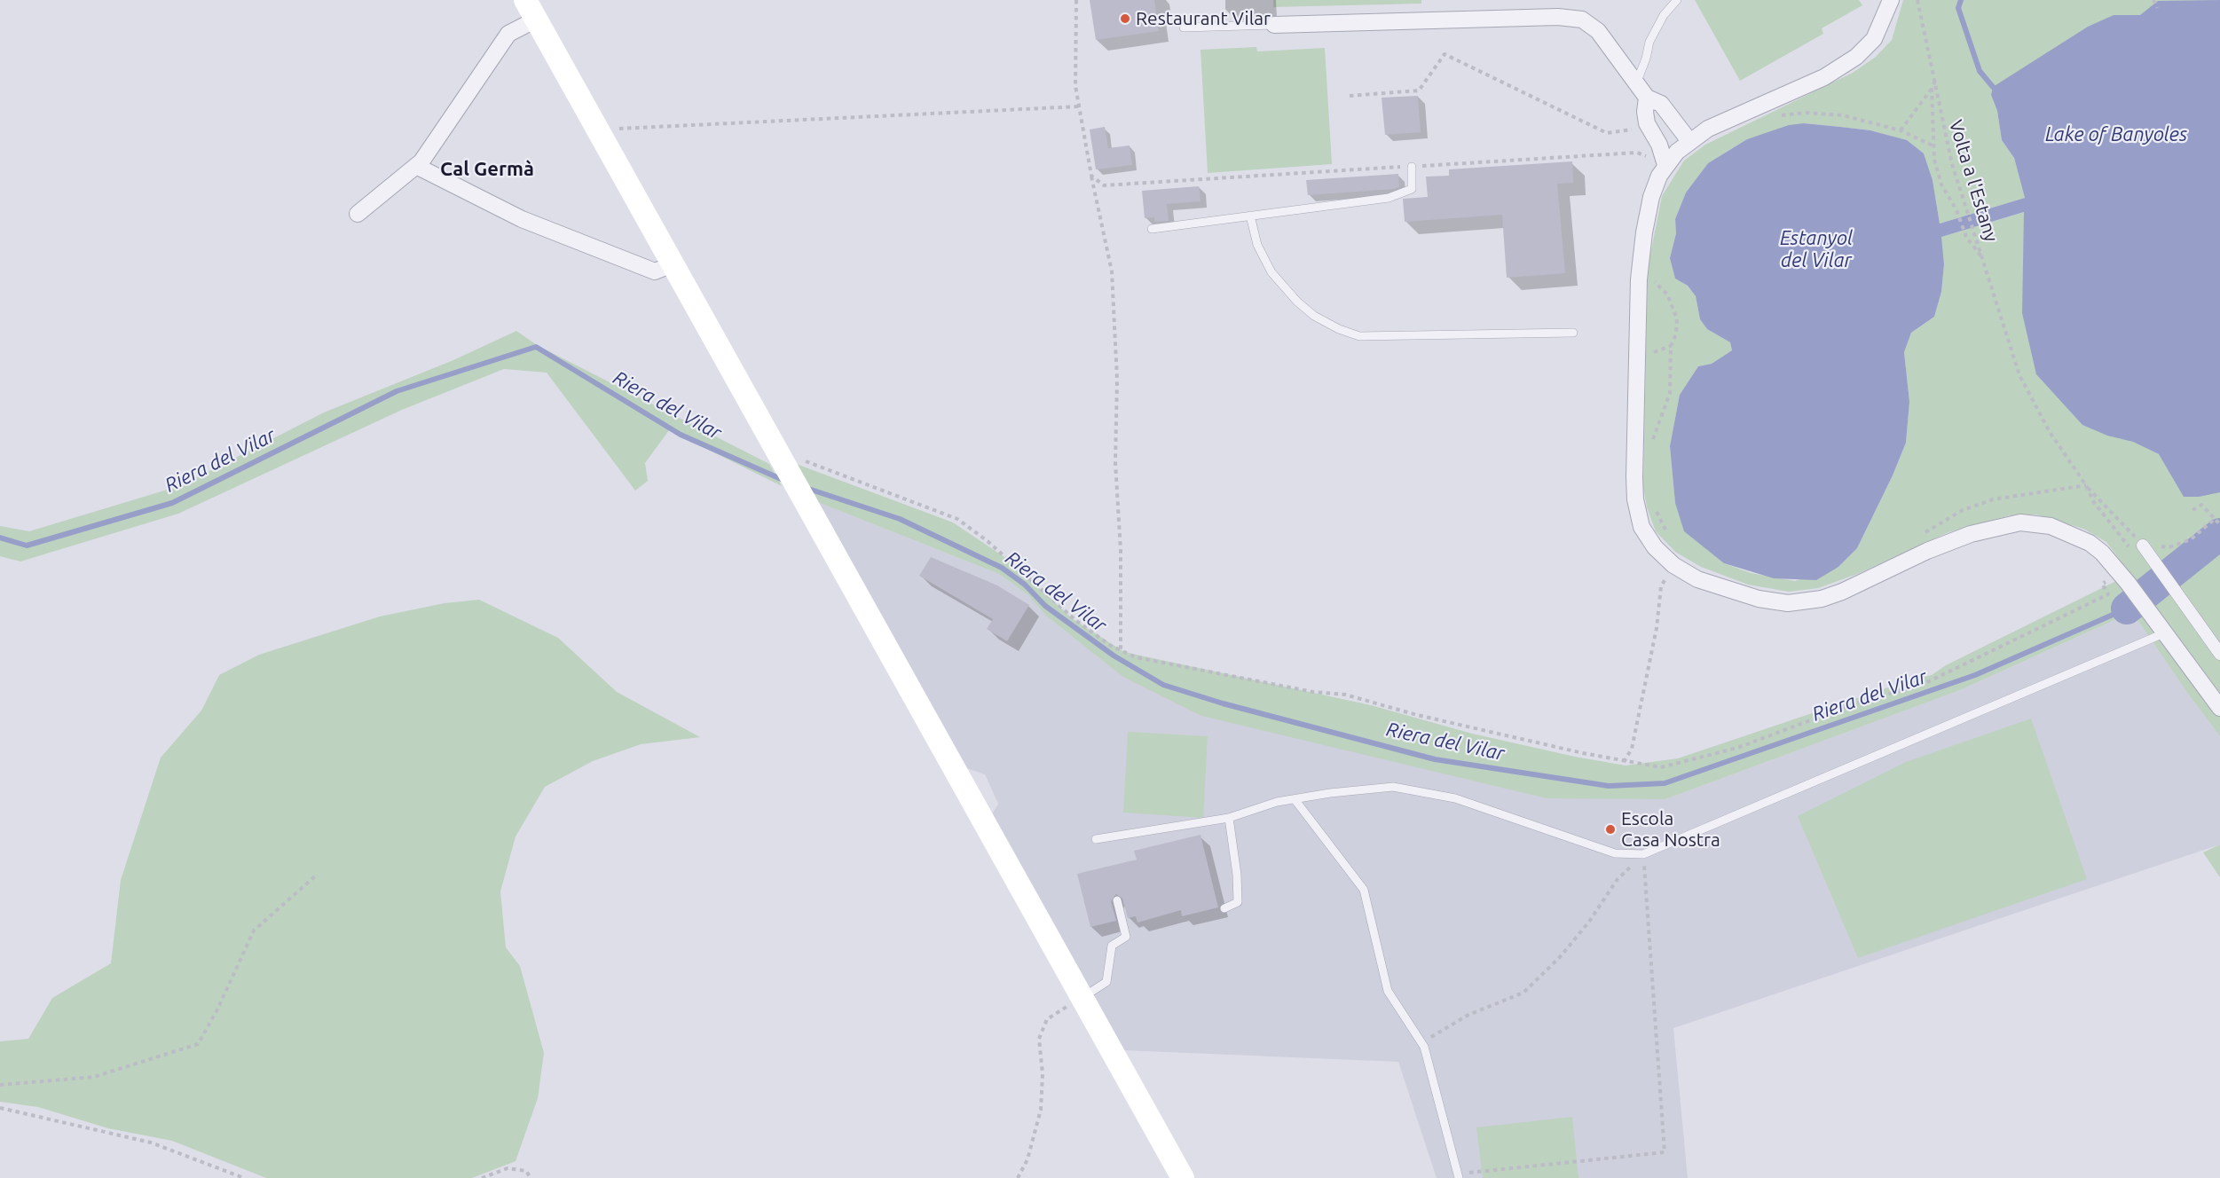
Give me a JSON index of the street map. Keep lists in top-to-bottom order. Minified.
{"streets":{"path":["Volta a l'Estany"]},"districts":["Cal Germà"],"water":["Lake of Banyoles","Estanyol del Vilar","Riera del Vilar"],"places":["Restaurant Vilar","Escola Casa Nostra"]}
